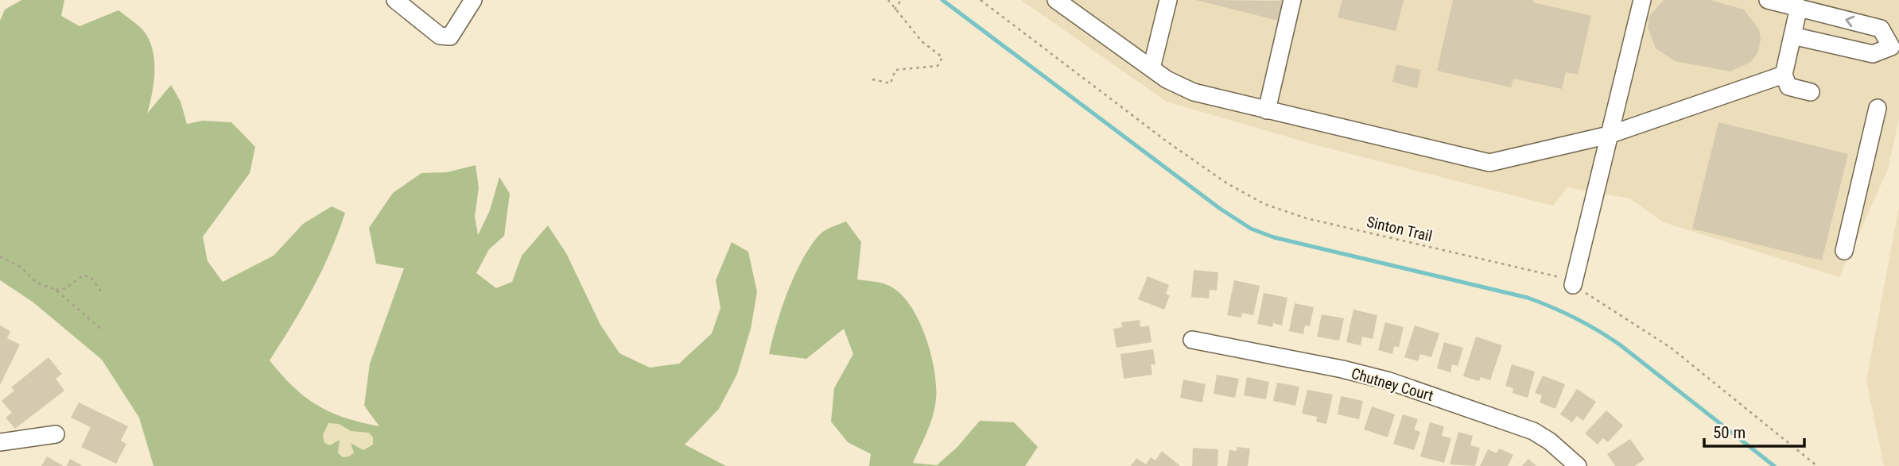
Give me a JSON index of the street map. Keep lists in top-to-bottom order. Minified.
{"streets":{"street":["Chutney Court"],"path":["Sinton Trail"]},"scale_bar":"50 m"}
